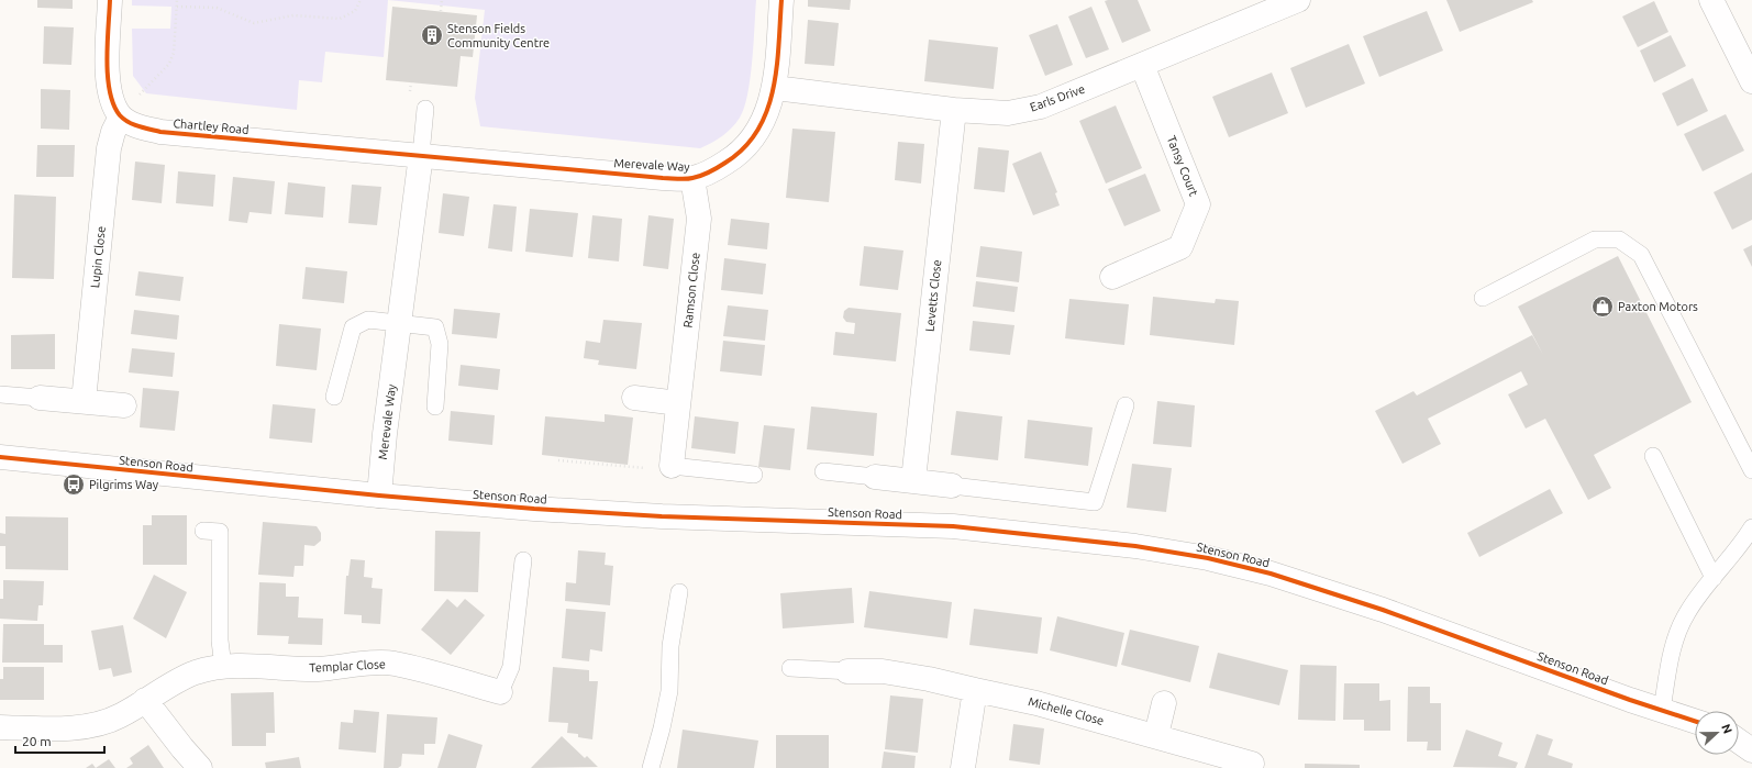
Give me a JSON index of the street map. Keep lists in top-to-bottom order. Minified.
{"streets":{"street":["Earls Drive","Chartley Road","Merevale Way","Tansy Court","Lupin Close","Ramson Close","Levetts Close","Stenson Road","Templar Close","Michelle Close"]},"crossings":[["Earls Drive","Merevale Way"],["Earls Drive","Tansy Court"],["Earls Drive","Levetts Close"],["Chartley Road","Merevale Way"],["Chartley Road","Lupin Close"],["Merevale Way","Ramson Close"],["Merevale Way","Stenson Road"]],"places":{"building":["Stenson Fields Community Centre"],"shop":["Paxton Motors"],"bus stop":["Pilgrims Way"]},"scale_bar":"20 m","north":"right"}
